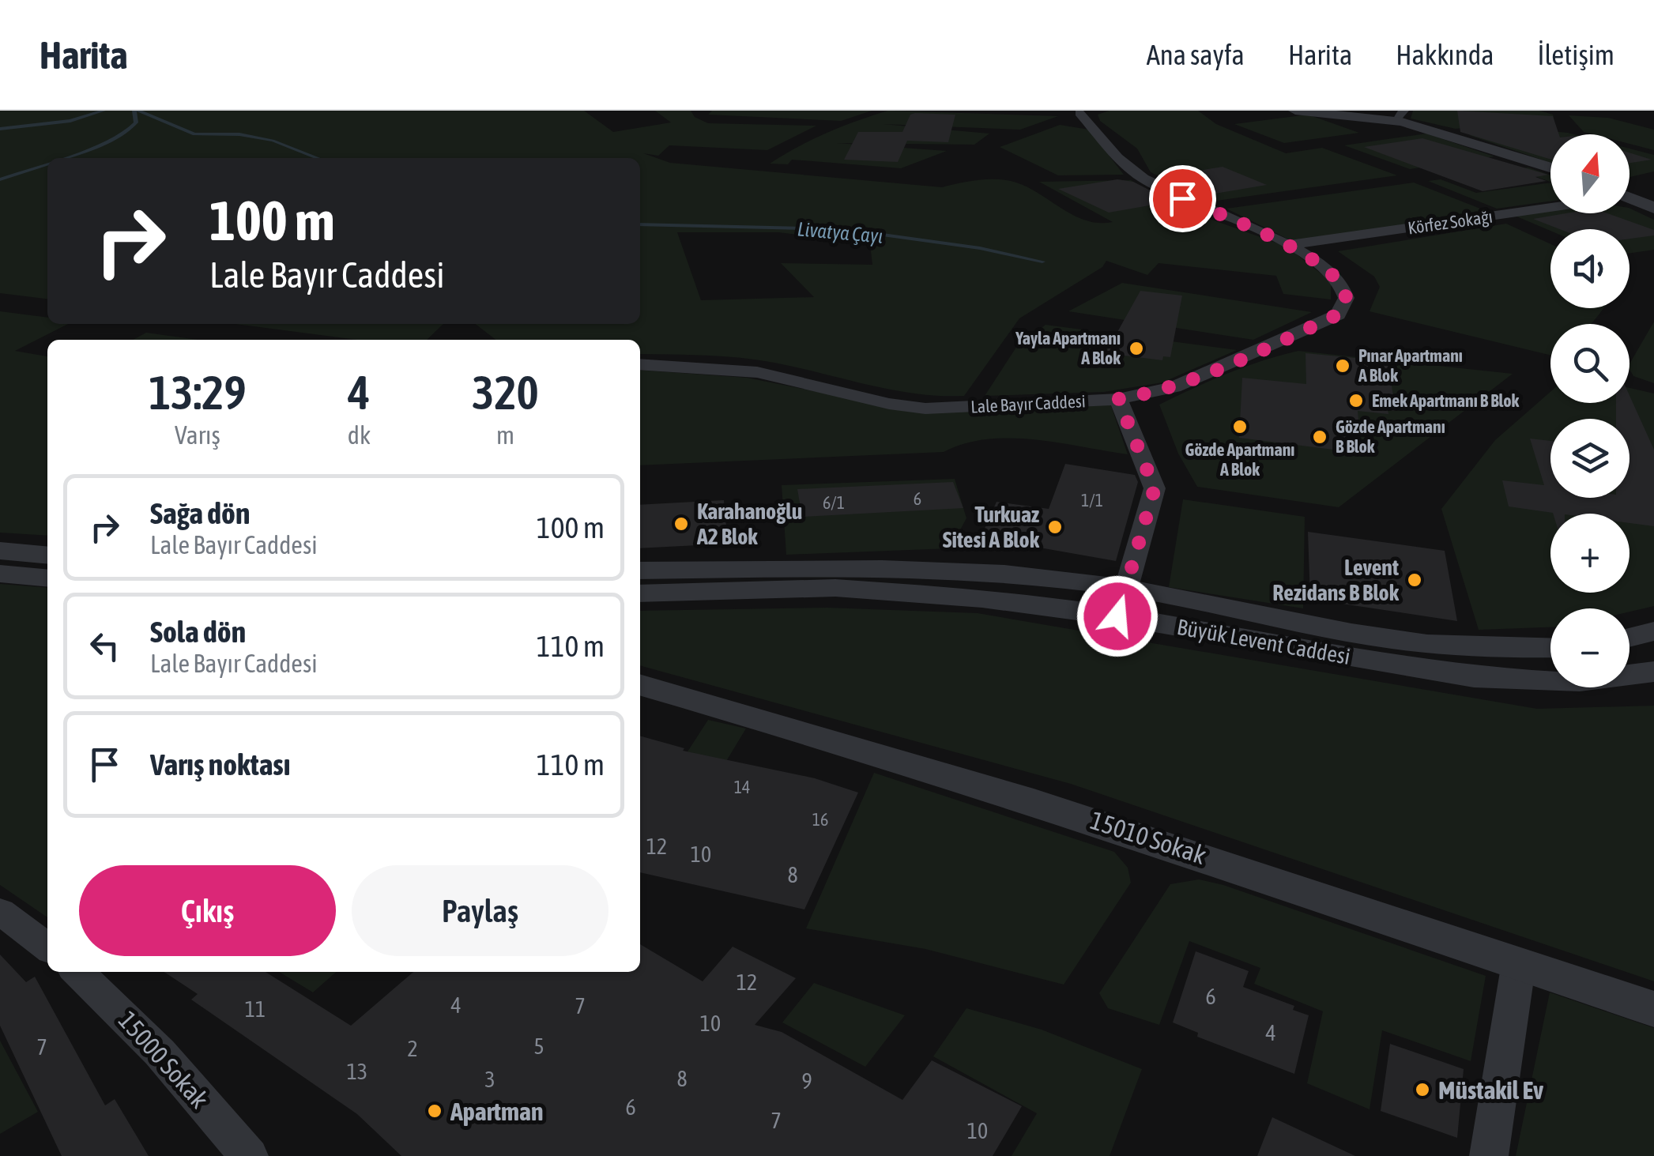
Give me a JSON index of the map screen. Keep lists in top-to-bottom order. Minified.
{"streets":{"street":["Körfez Sokağı","Lale Bayır Caddesi","Büyük Levent Caddesi","15010 Sokak","15000 Sokak"]},"crossings":[["Körfez Sokağı","Lale Bayır Caddesi"]],"water":["Livatya Çayı"],"places":["Yayla Apartmanı A Blok","Pınar Apartmanı A Blok","Emek Apartmanı B Blok","Gözde Apartmanı A Blok","Gözde Apartmanı B Blok","Karahanoğlu A2 Blok","Turkuaz Sitesi A Blok","Levent Rezidans B Blok","Müstakil Ev","Apartman"],"house_numbers":["6","1/1","6/1","14","16","12","10","8","12","6","4","7","11","10","4","5","7","2","13","8","3","9","6","7","10"],"north":"top","page":{"header":"Harita","nav":["Ana sayfa","Harita","Hakkında","İletişim"],"map_buttons":["+","−"],"turn":["100 m","Lale Bayır Caddesi"],"eta":["13:29","Varış","4","dk","320","m"],"list":[{"name":"Sağa dön","note":"Lale Bayır Caddesi","value":"100 m"},{"name":"Sola dön","note":"Lale Bayır Caddesi","value":"110 m"},{"name":"Varış noktası","value":"110 m"}],"buttons":["Çıkış","Paylaş"]}}
